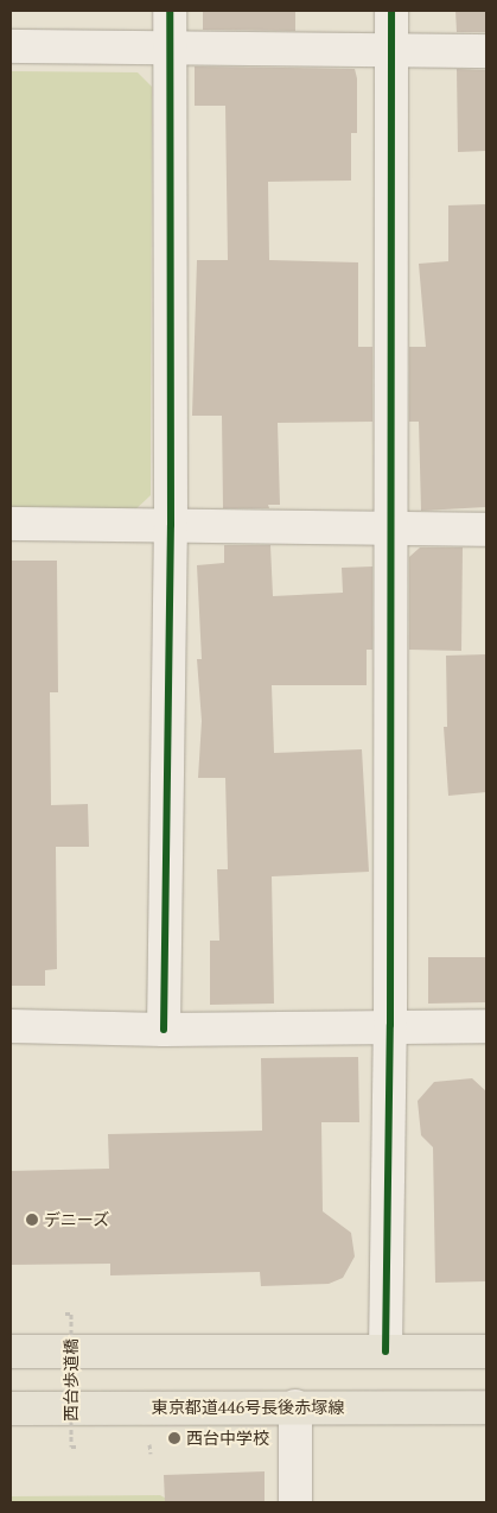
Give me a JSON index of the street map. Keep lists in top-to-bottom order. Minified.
{"streets":{"main road":["東京都道446号長後赤塚線"],"path":["西台歩道橋"]},"places":["デニーズ","西台中学校"]}
